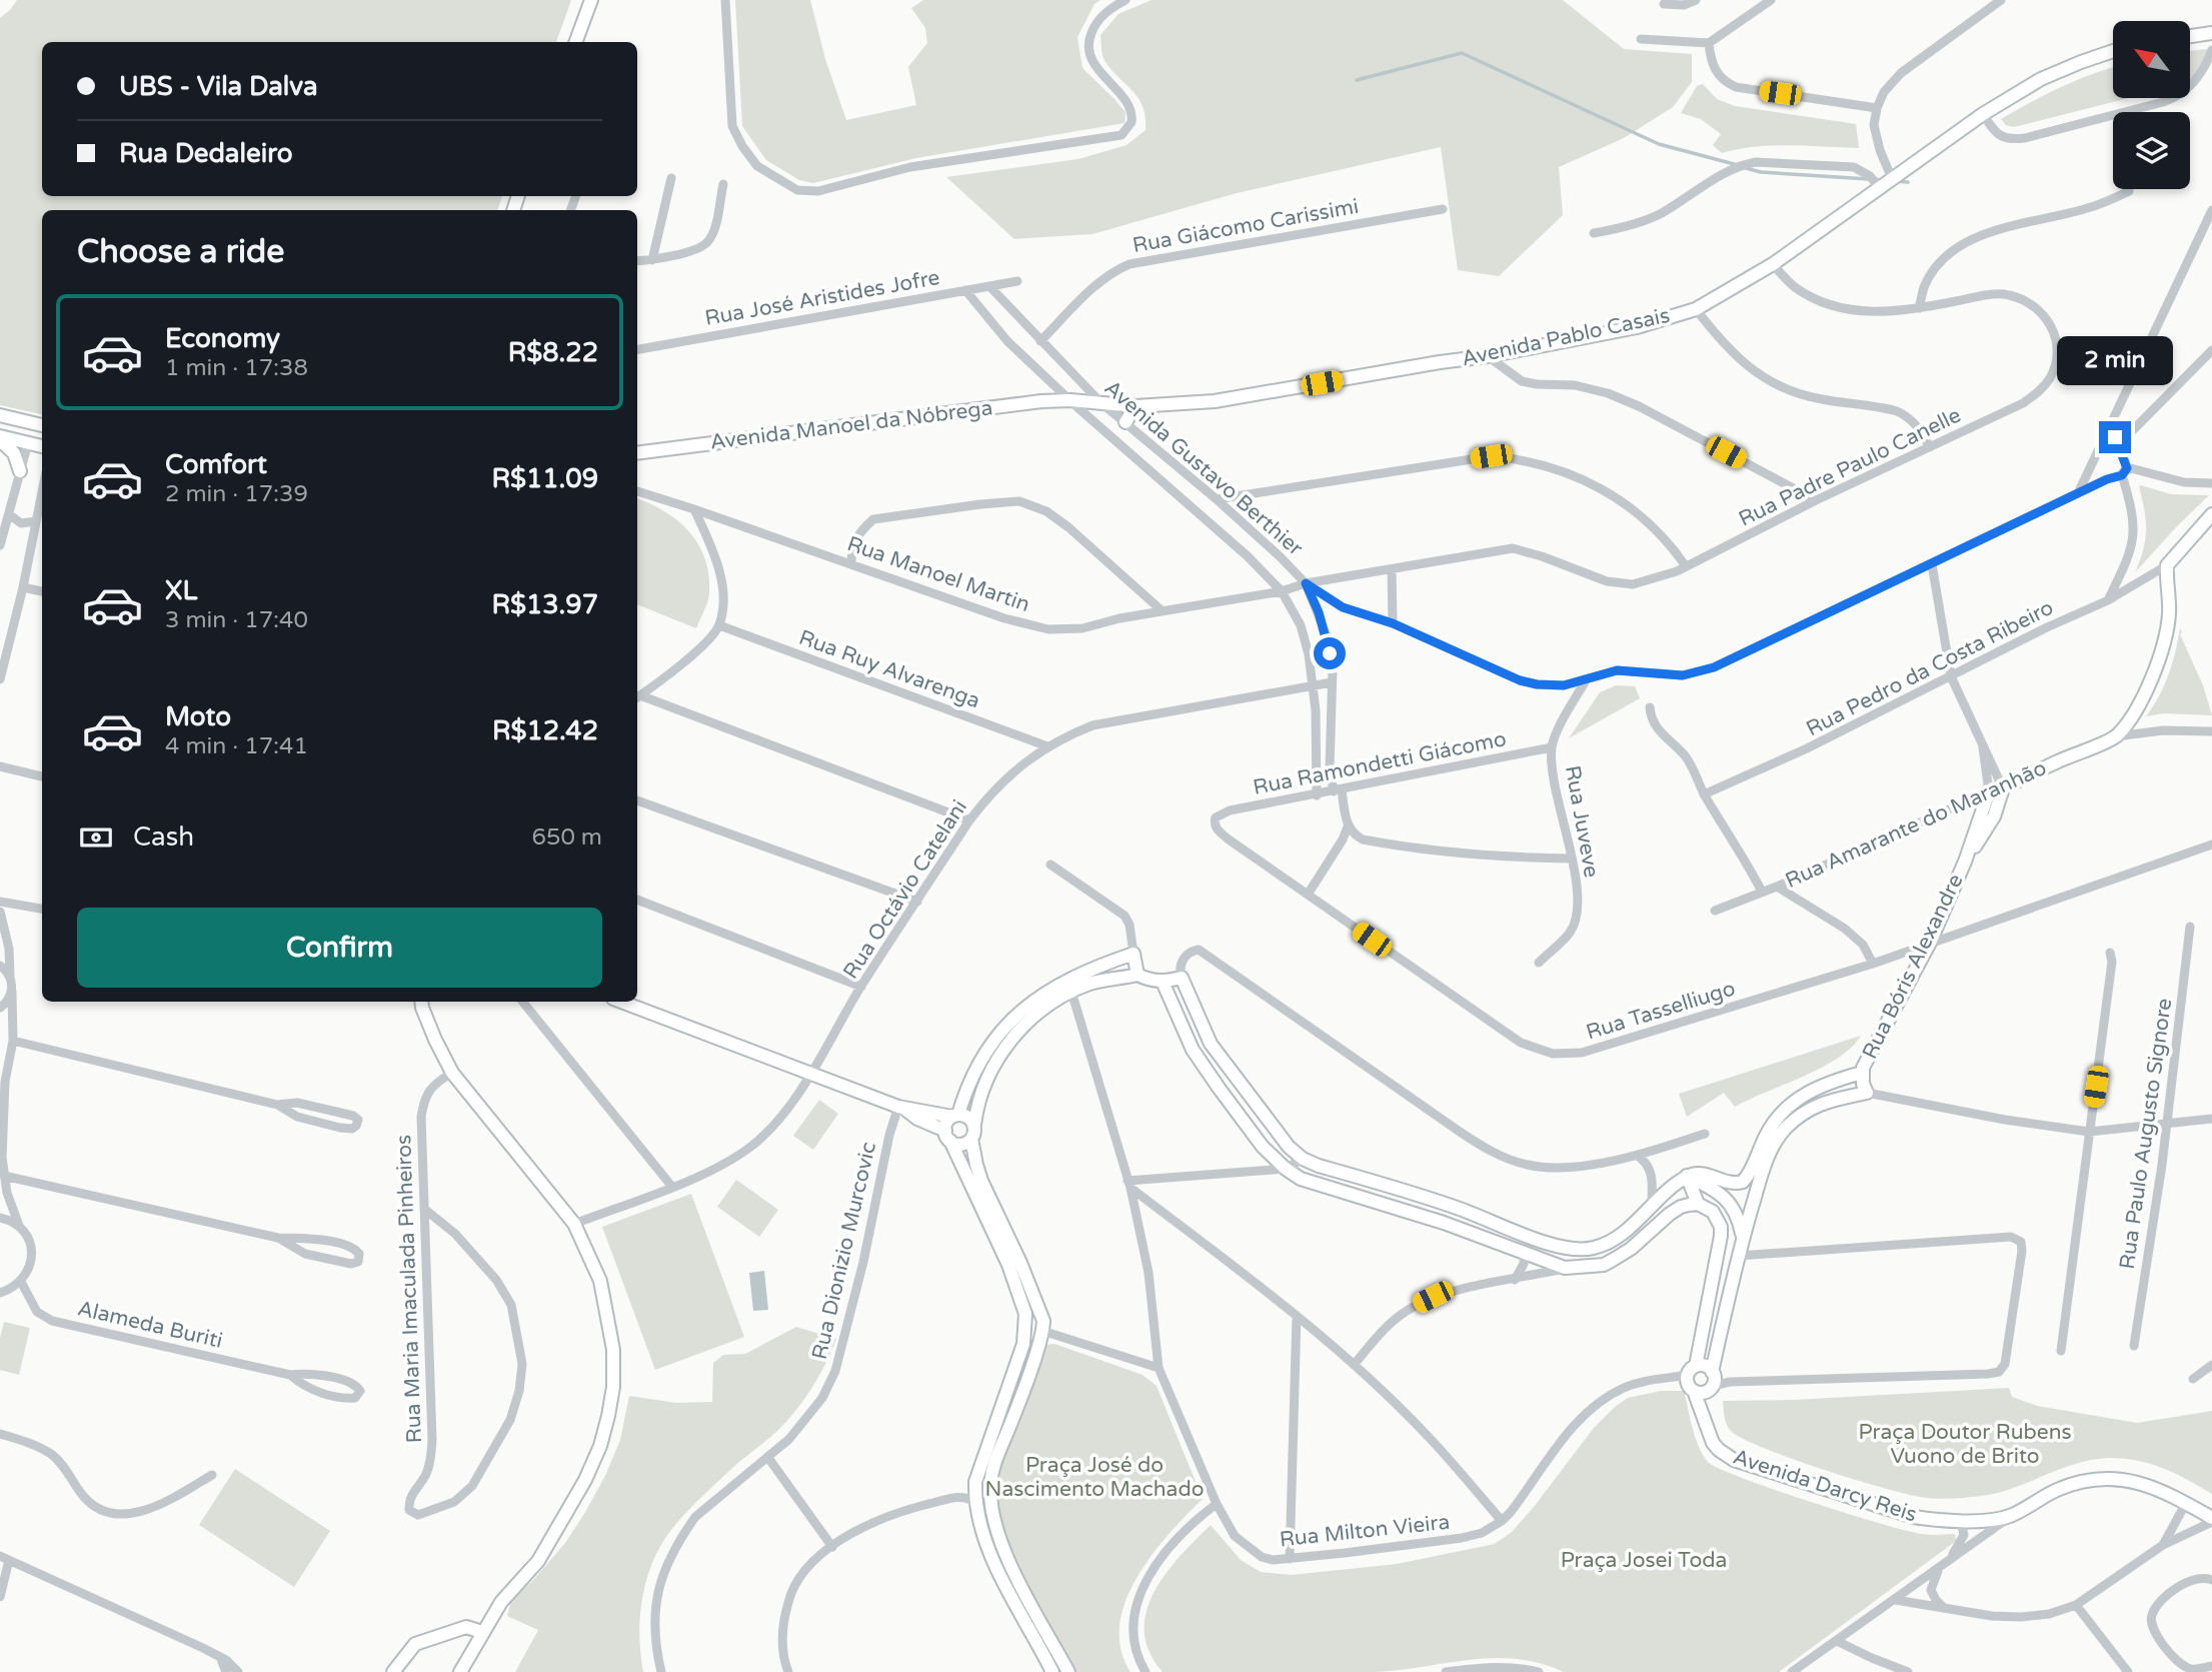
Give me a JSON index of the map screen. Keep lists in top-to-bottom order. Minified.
{"streets":{"street":["Rua Giácomo Carissimi","Rua José Aristides Jofre","Avenida Pablo Casais","Avenida Manoel da Nóbrega","Rua Padre Paulo Canelle","Avenida Gustavo Berthier","Rua Manoel Martin","Rua Pedro da Costa Ribeiro","Rua Ruy Alvarenga","Rua Ramondetti Giácomo","Rua Juveve","Rua Amarante do Maranhão","Rua Octávio Catelani","Rua Bóris Alexandre","Rua Tasselliugo","Rua Paulo Augusto Signore","Rua Dionizio Murcovic","Rua Maria Imaculada Pinheiros","Alameda Buriti","Avenida Darcy Reis","Rua Milton Vieira"]},"crossings":[["Rua Giácomo Carissimi","Avenida Gustavo Berthier"],["Rua José Aristides Jofre","Avenida Gustavo Berthier"],["Avenida Pablo Casais","Avenida Manoel da Nóbrega"],["Avenida Pablo Casais","Rua Padre Paulo Canelle"],["Avenida Pablo Casais","Avenida Gustavo Berthier"],["Avenida Manoel da Nóbrega","Avenida Gustavo Berthier"],["Rua Padre Paulo Canelle","Avenida Gustavo Berthier"],["Rua Padre Paulo Canelle","Rua Manoel Martin"],["Avenida Gustavo Berthier","Rua Manoel Martin"],["Avenida Gustavo Berthier","Rua Ramondetti Giácomo"],["Avenida Gustavo Berthier","Rua Octávio Catelani"],["Rua Ruy Alvarenga","Rua Octávio Catelani"],["Rua Ramondetti Giácomo","Rua Juveve"],["Rua Ramondetti Giácomo","Rua Tasselliugo"],["Rua Amarante do Maranhão","Rua Bóris Alexandre"],["Rua Bóris Alexandre","Rua Tasselliugo"],["Avenida Darcy Reis","Rua Milton Vieira"]],"parks":["Praça Doutor Rubens Vuono de Brito","Praça José do Nascimento Machado","Praça Josei Toda"],"north":"top left","page":{"banner":["UBS - Vila Dalva","Rua Dedaleiro"],"heading":"Choose a ride","list":[{"name":"Economy","note":"1 min · 17:38","value":"R$8.22"},{"name":"Comfort","note":"2 min · 17:39","value":"R$11.09"},{"name":"XL","note":"3 min · 17:40","value":"R$13.97"},{"name":"Moto","note":"4 min · 17:41","value":"R$12.42"}],"bubble":"2 min","pay":["Cash","650 m"],"buttons":"Confirm"}}
